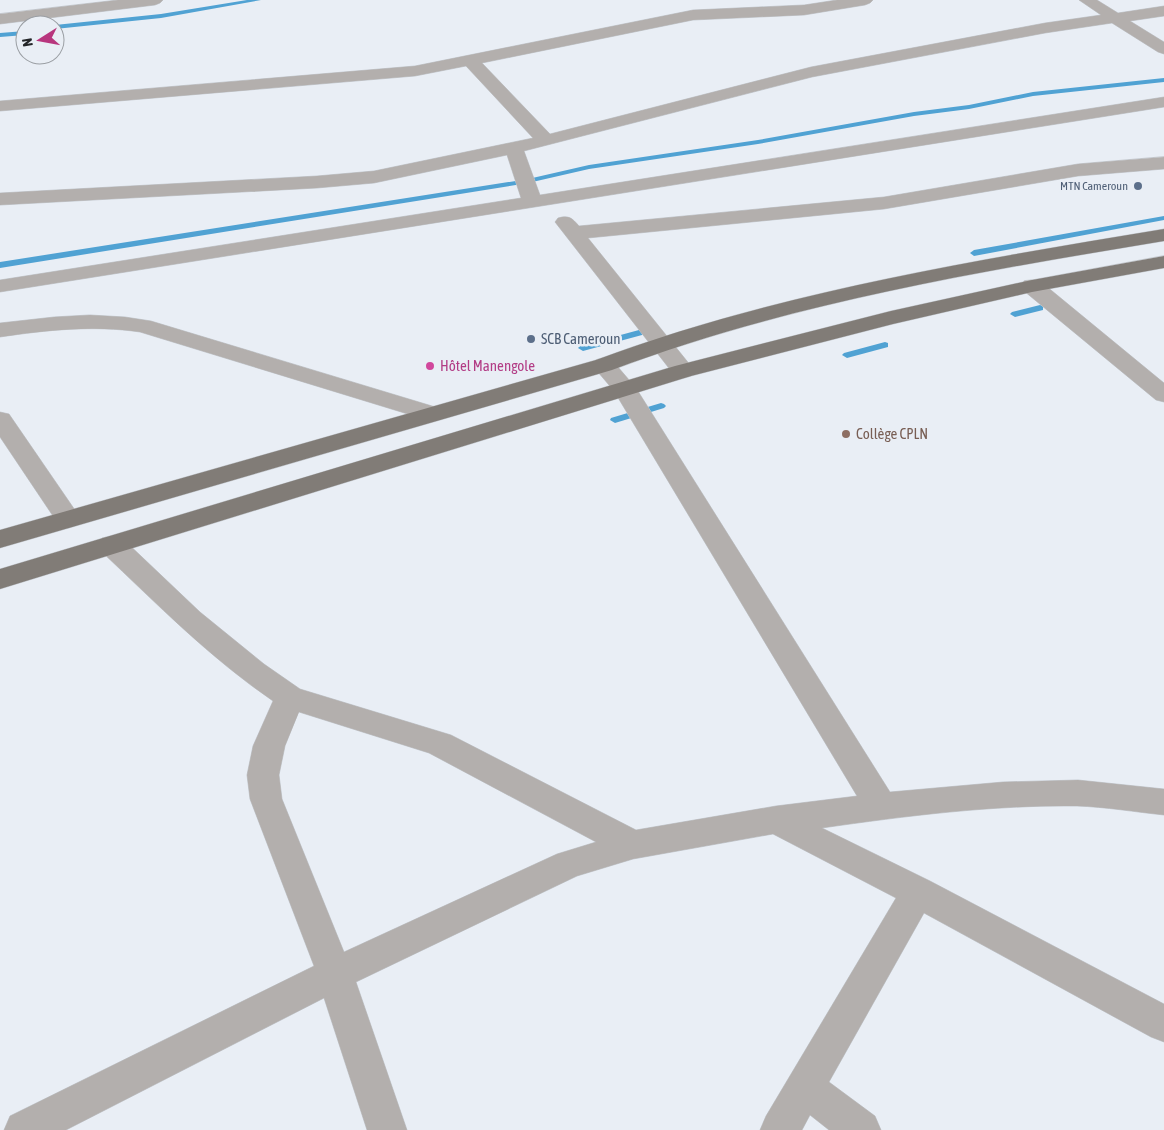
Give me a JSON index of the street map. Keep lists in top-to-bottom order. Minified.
{"places":["MTN Cameroun","SCB Cameroun","Hôtel Manengole","Collège CPLN"],"north":"left"}
